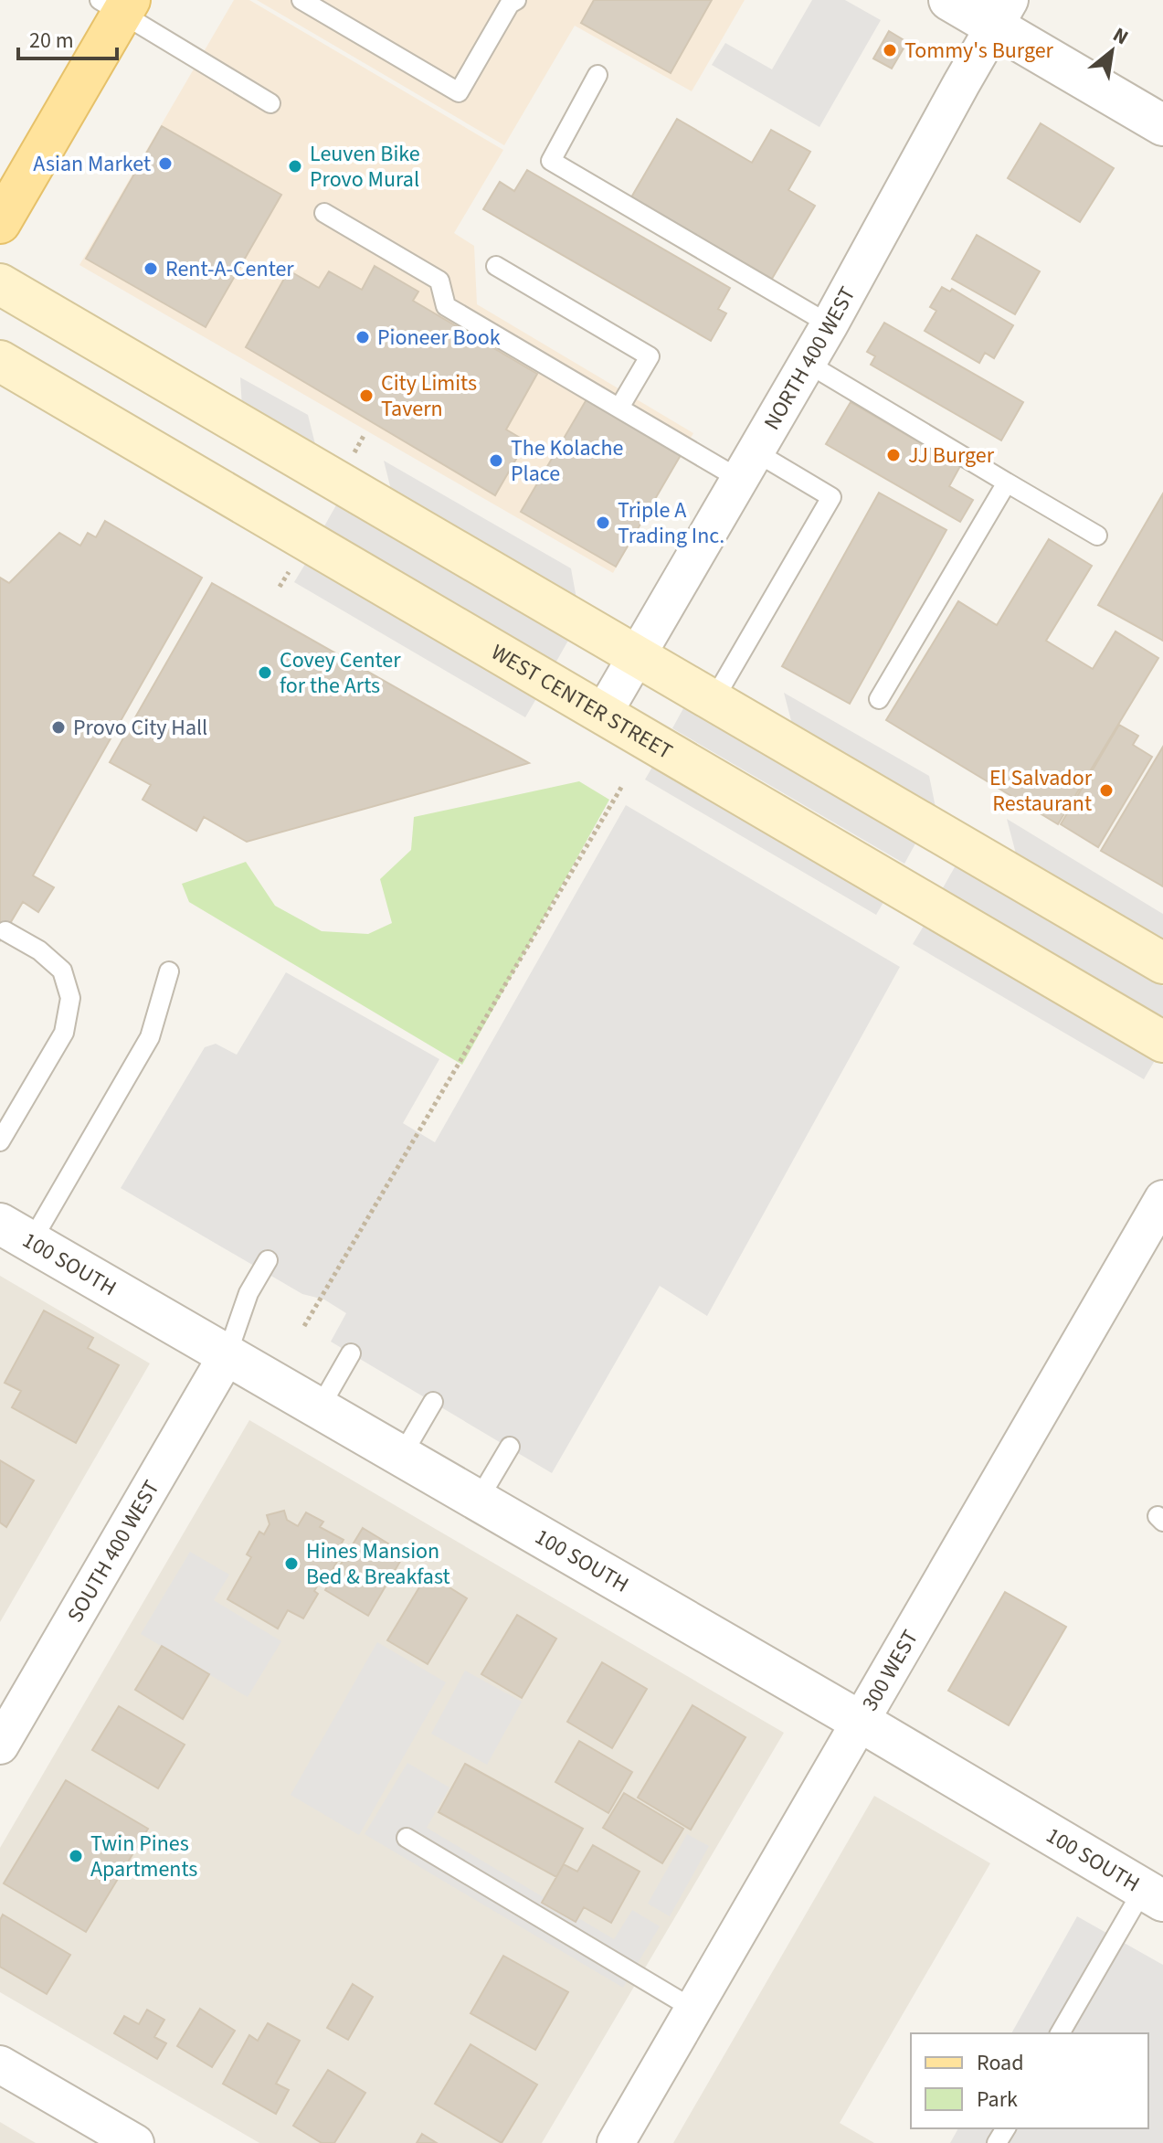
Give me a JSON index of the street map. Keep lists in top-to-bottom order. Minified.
{"streets":{"main road":["WEST CENTER STREET"],"street":["NORTH 400 WEST","100 SOUTH","SOUTH 400 WEST","300 WEST"]},"crossings":[["NORTH 400 WEST","WEST CENTER STREET"],["100 SOUTH","SOUTH 400 WEST"],["100 SOUTH","300 WEST"]],"places":["Tommy's Burger","Asian Market","Leuven Bike Provo Mural","Rent-A-Center","Pioneer Book","City Limits Tavern","JJ Burger","The Kolache Place","Triple A Trading Inc.","Covey Center for the Arts","Provo City Hall","El Salvador Restaurant","Hines Mansion Bed & Breakfast","Twin Pines Apartments"],"legend":["Road","Park"],"scale_bar":"20 m","north":"top right"}
